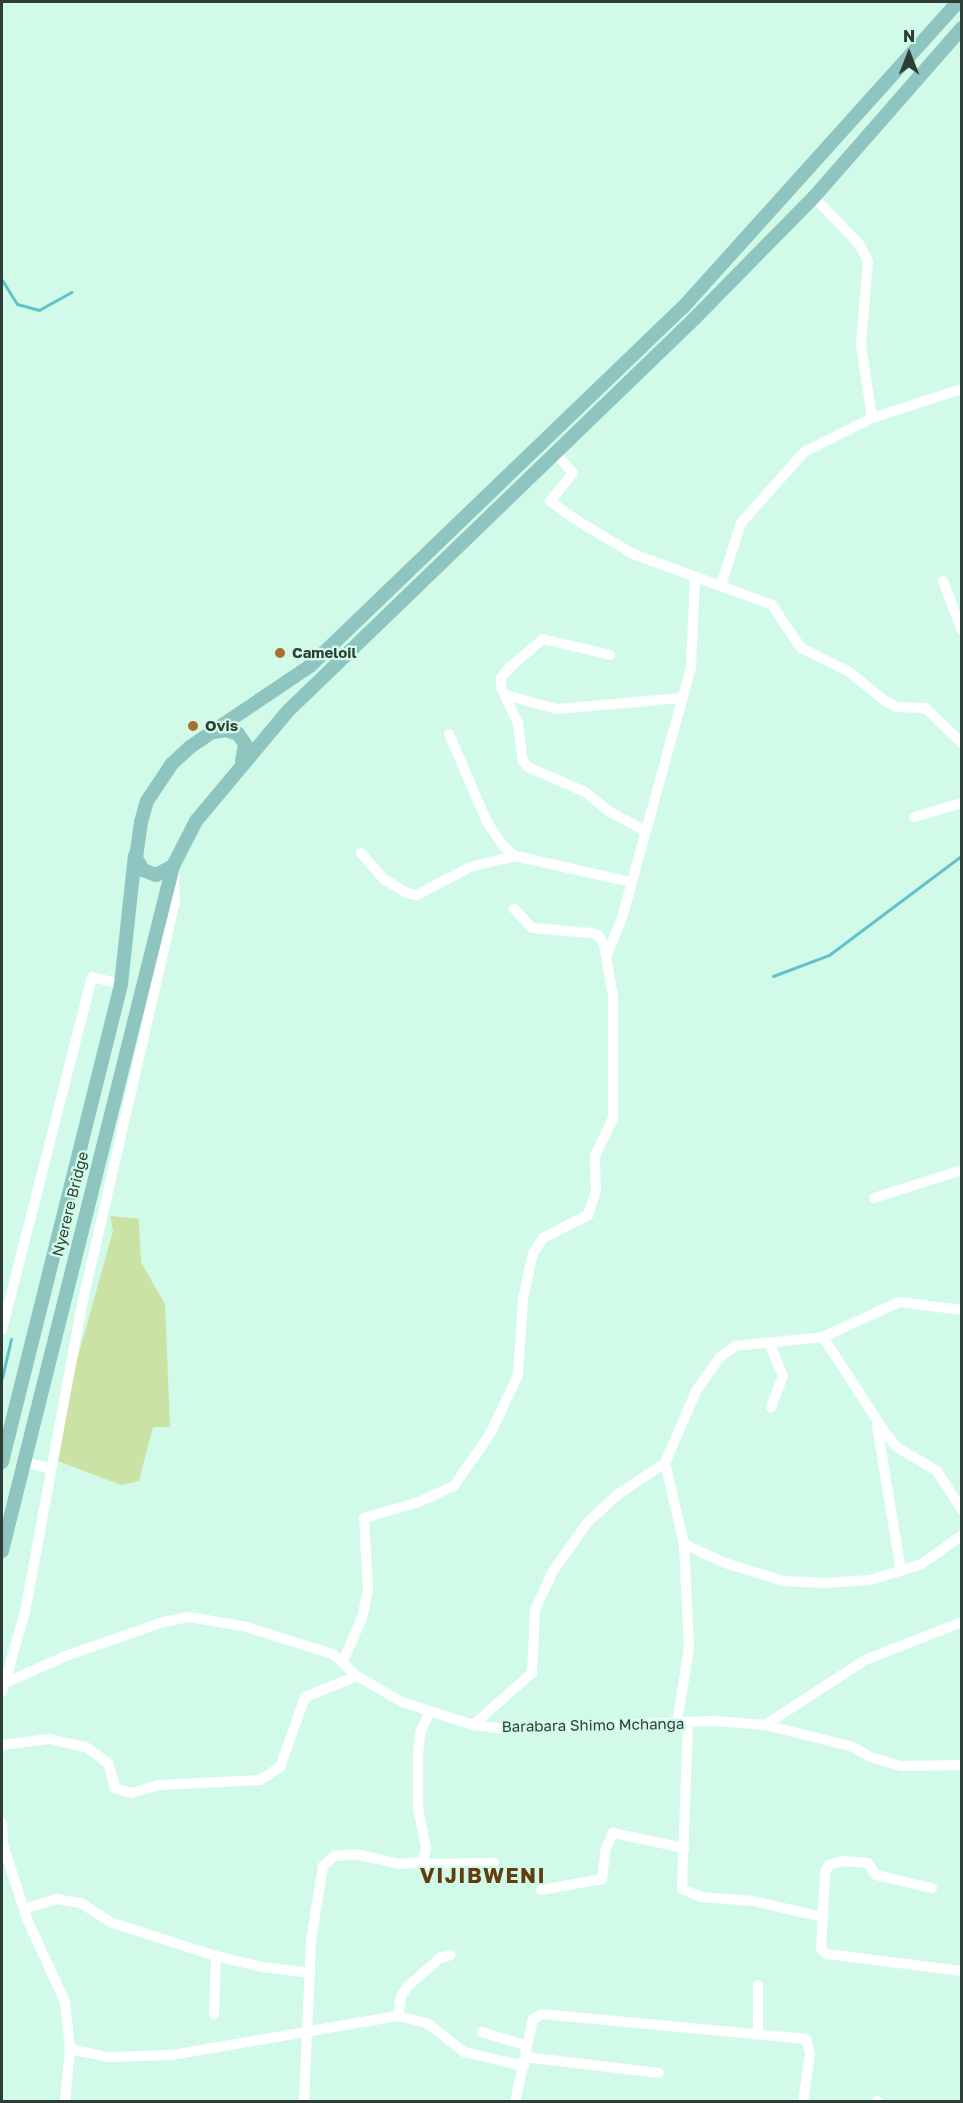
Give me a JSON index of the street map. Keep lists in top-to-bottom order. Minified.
{"streets":{"main road":["Nyerere Bridge"],"street":["Barabara Shimo Mchanga"]},"districts":["VIJIBWENI"],"places":["Cameloil","Ovis"],"north":"top"}
